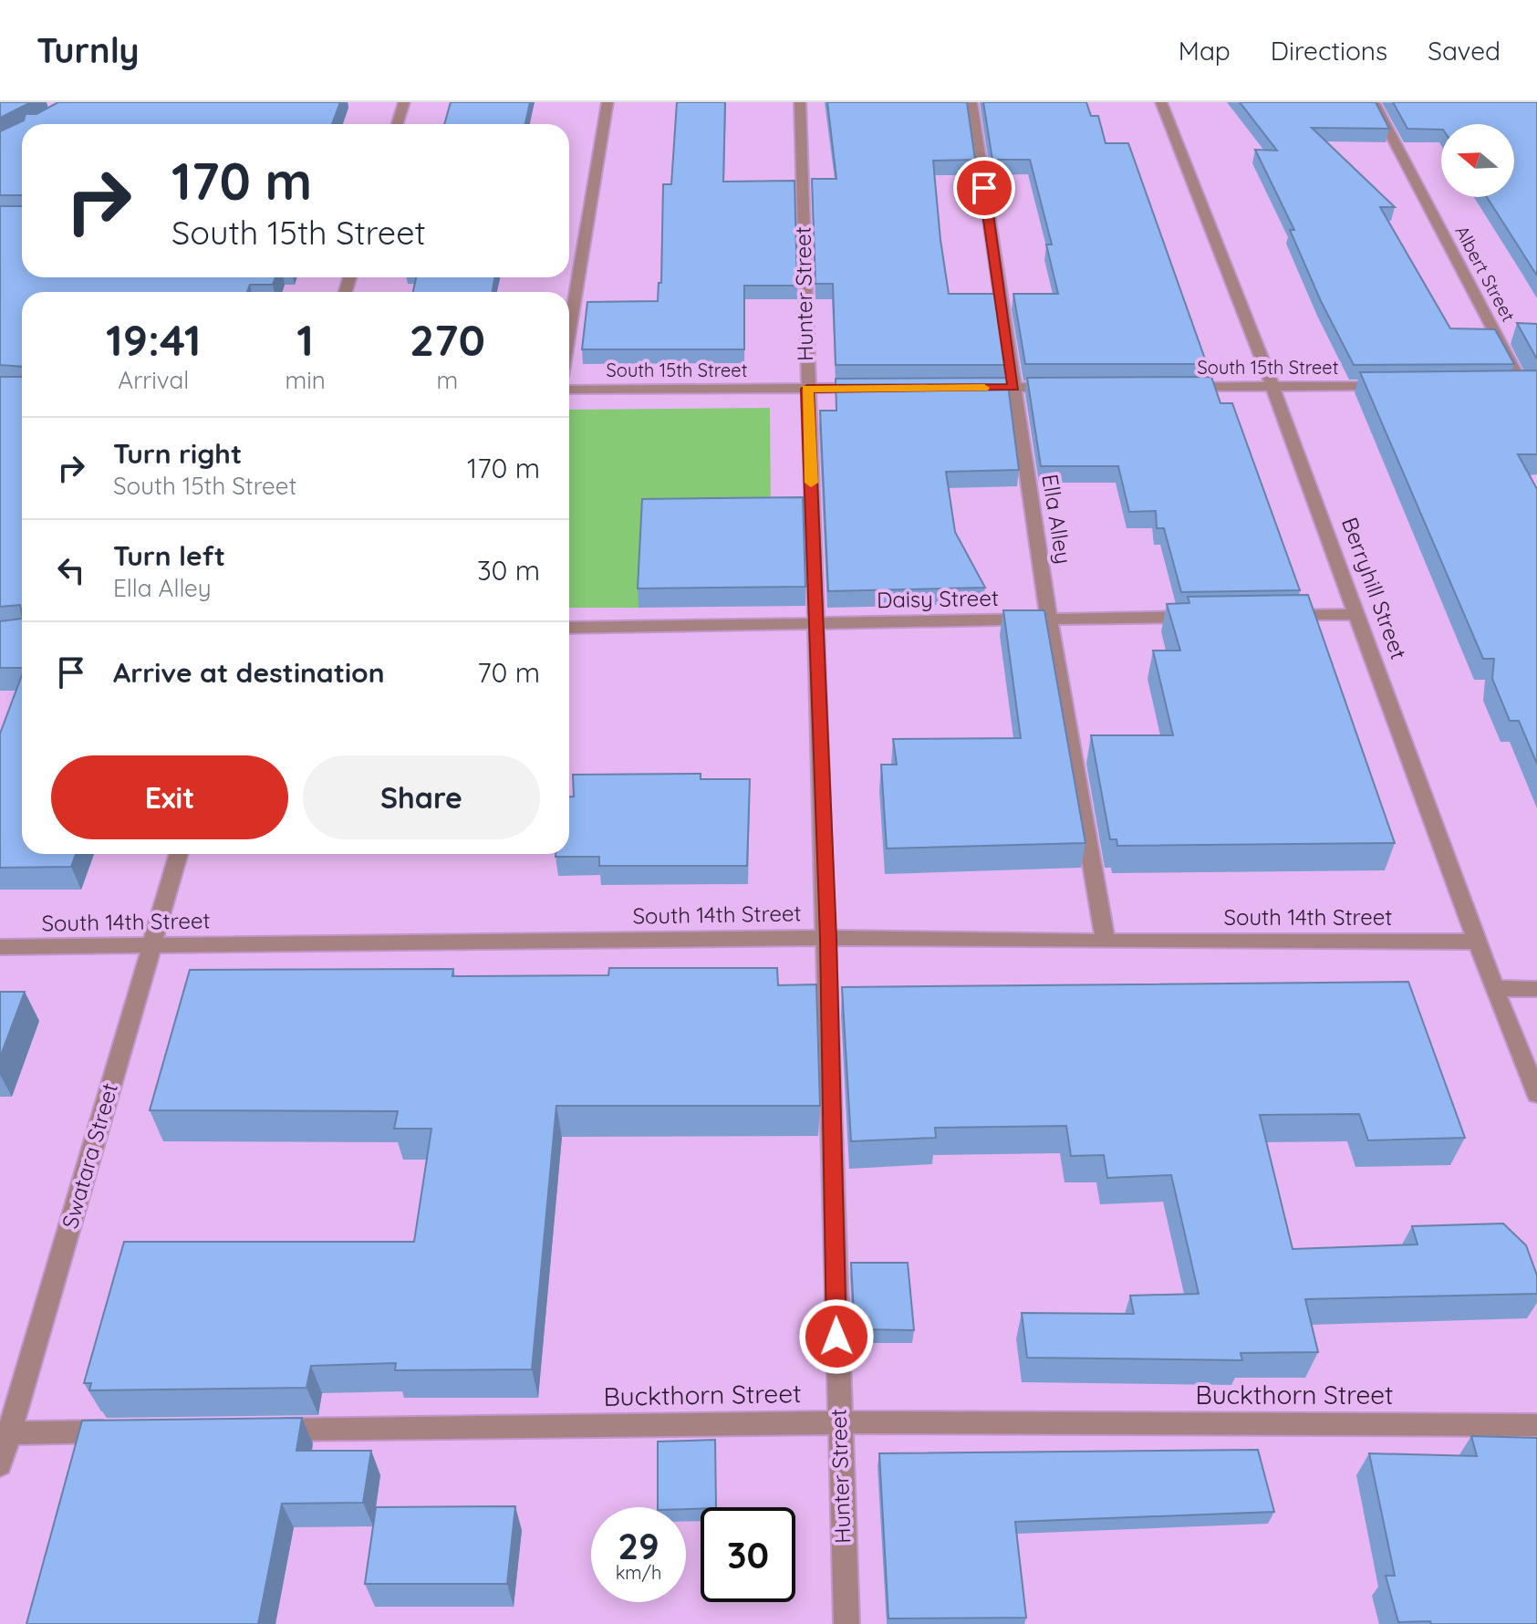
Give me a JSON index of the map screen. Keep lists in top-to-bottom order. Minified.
{"streets":{"street":["Albert Street","Hunter Street","South 15th Street","Ella Alley","Berryhill Street","Daisy Street","South 14th Street","Swatara Street","Buckthorn Street"]},"crossings":[["Hunter Street","South 15th Street"],["Hunter Street","Daisy Street"],["Hunter Street","South 14th Street"],["Hunter Street","Buckthorn Street"],["South 15th Street","Berryhill Street"],["Ella Alley","Daisy Street"],["Ella Alley","South 14th Street"],["Berryhill Street","South 14th Street"],["South 14th Street","Swatara Street"]],"north":"left","page":{"header":"Turnly","nav":["Map","Directions","Saved"],"turn":["170 m","South 15th Street"],"eta":["19:41","Arrival","1","min","270","m"],"list":[{"name":"Turn right","note":"South 15th Street","value":"170 m"},{"name":"Turn left","note":"Ella Alley","value":"30 m"},{"name":"Arrive at destination","value":"70 m"}],"buttons":["Exit","Share"],"speed":"29 km/h","limit":"30"}}
